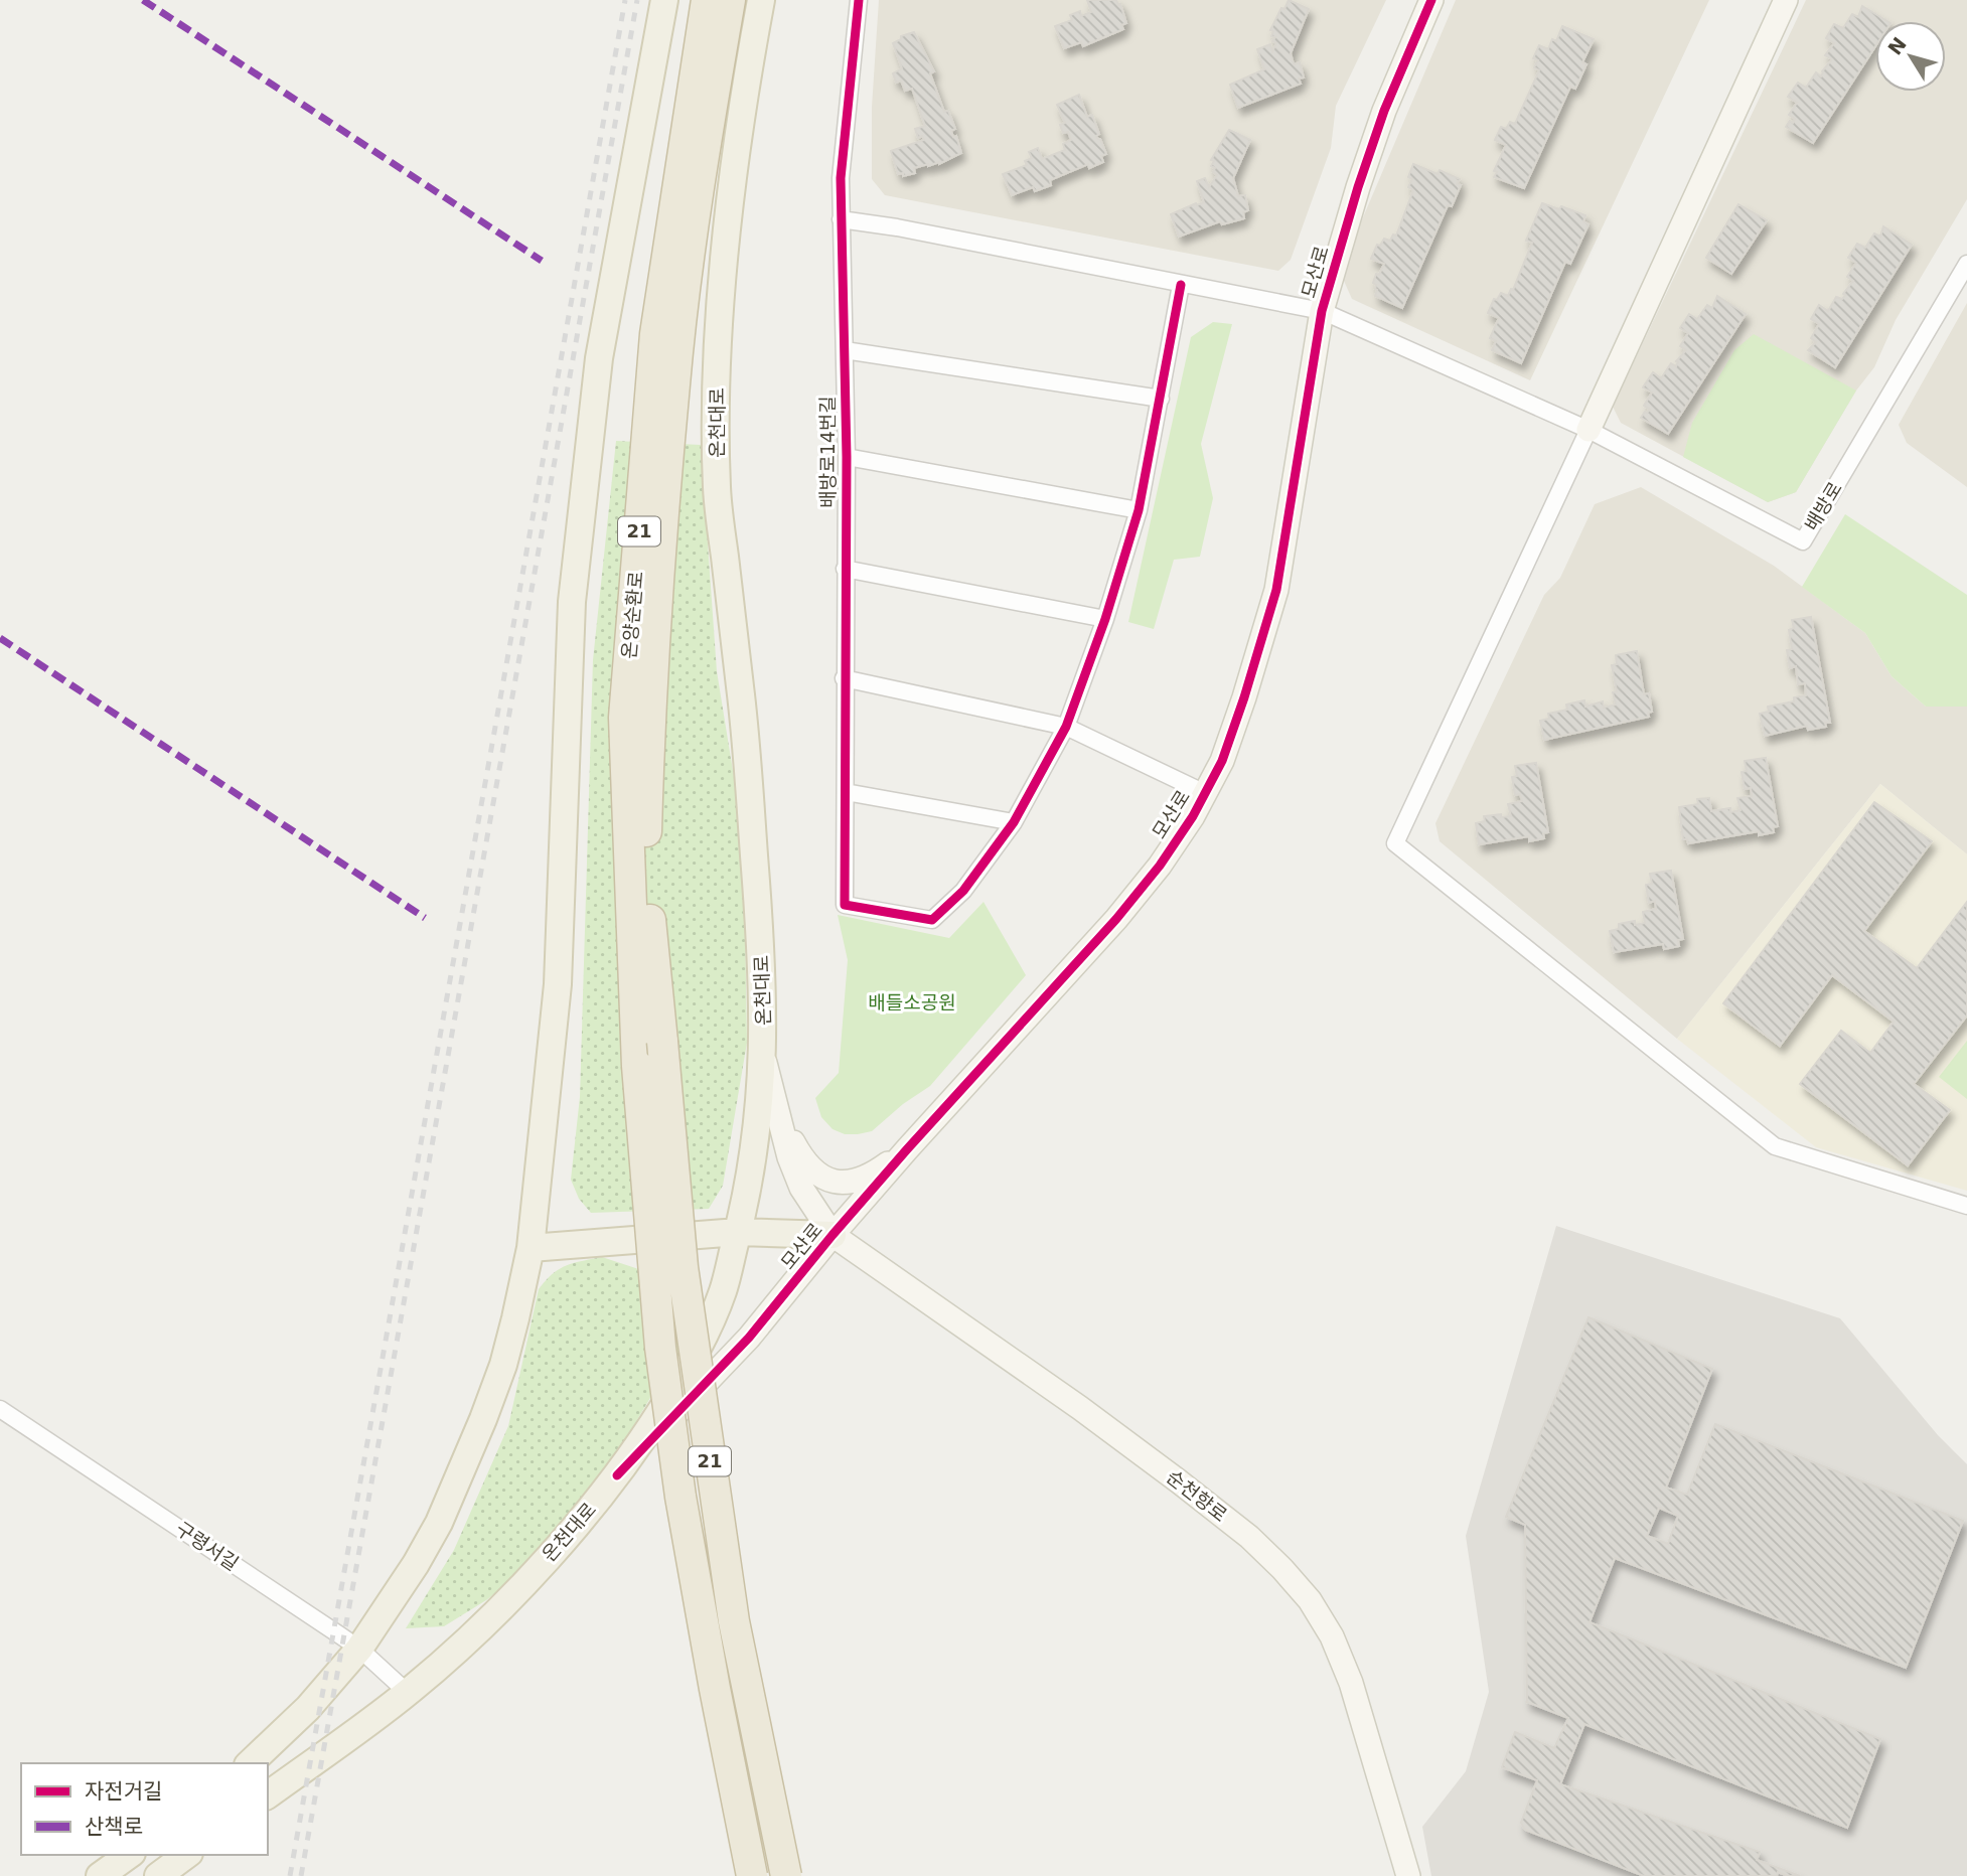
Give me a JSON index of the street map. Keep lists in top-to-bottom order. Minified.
{"streets":{"highway":["21","온양순환로"],"main road":["온천대로"],"street":["모산로","배방로14번길","배방로","순천향로","구령서길"]},"crossings":[["모산로","온천대로"],["모산로","순천향로"],["온천대로","구령서길"]],"parks":["배들소공원"],"legend":["자전거길","산책로"],"north":"top left"}
